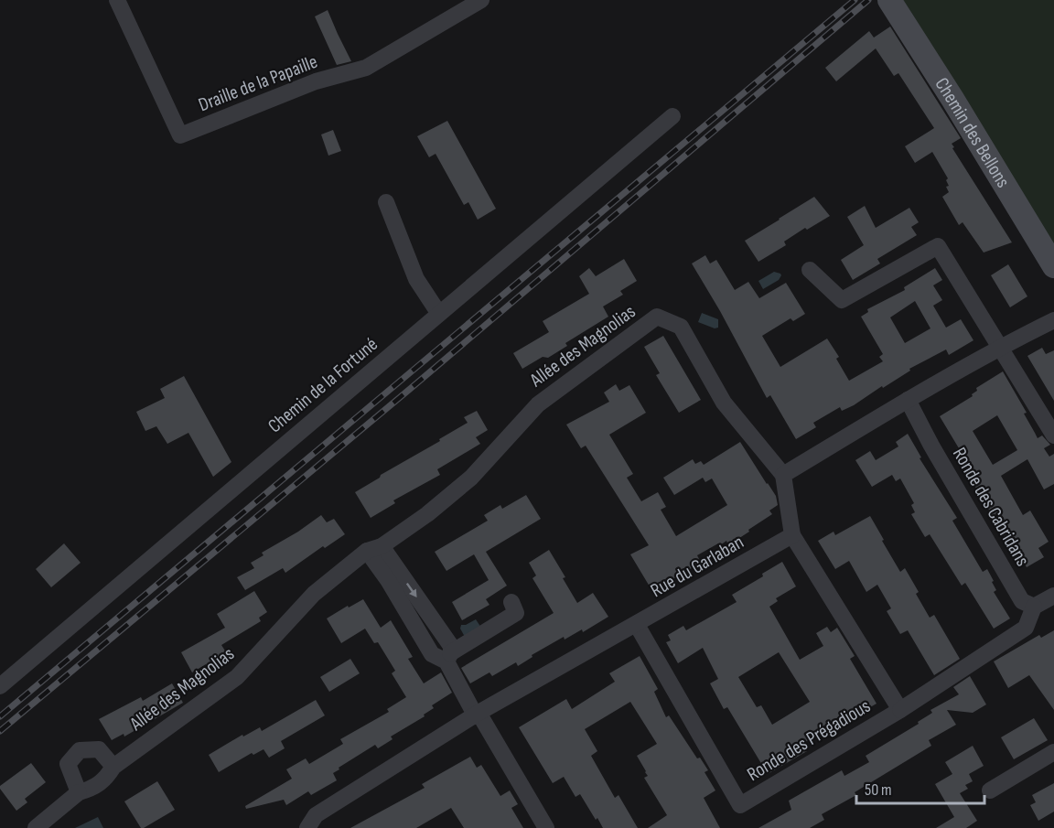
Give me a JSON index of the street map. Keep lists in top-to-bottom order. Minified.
{"streets":{"main road":["Chemin des Bellons"],"street":["Draille de la Papaille","Allée des Magnolias","Chemin de la Fortuné","Ronde des Cabridans","Rue du Garlaban","Ronde des Prégadious"]},"crossings":[["Rue du Garlaban","Ronde des Prégadious"]],"scale_bar":"50 m"}
